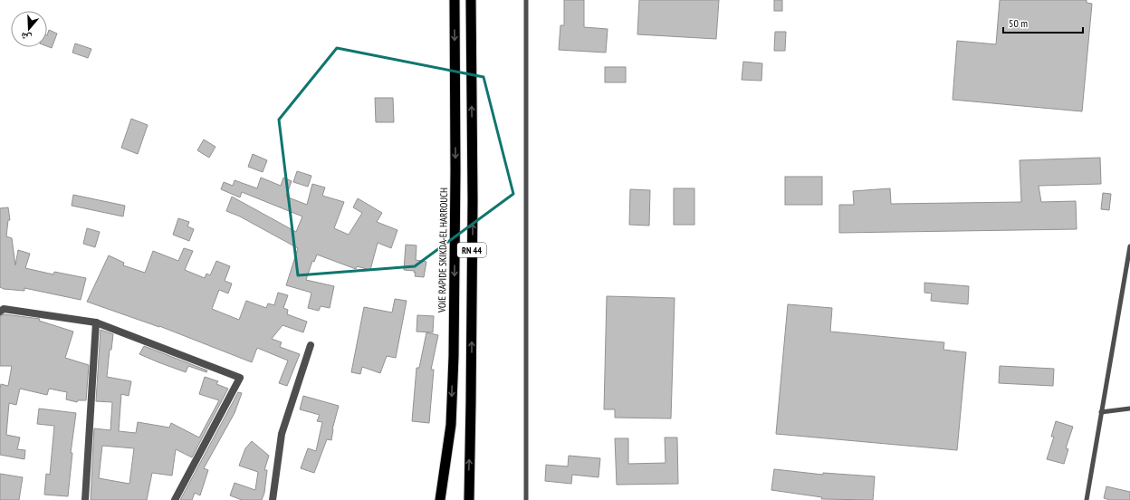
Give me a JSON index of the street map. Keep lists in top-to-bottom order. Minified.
{"streets":{"highway":["VOIE RAPIDE SKIKDA-EL HARROUCH","RN 44"]},"scale_bar":"50 m","north":"bottom"}
